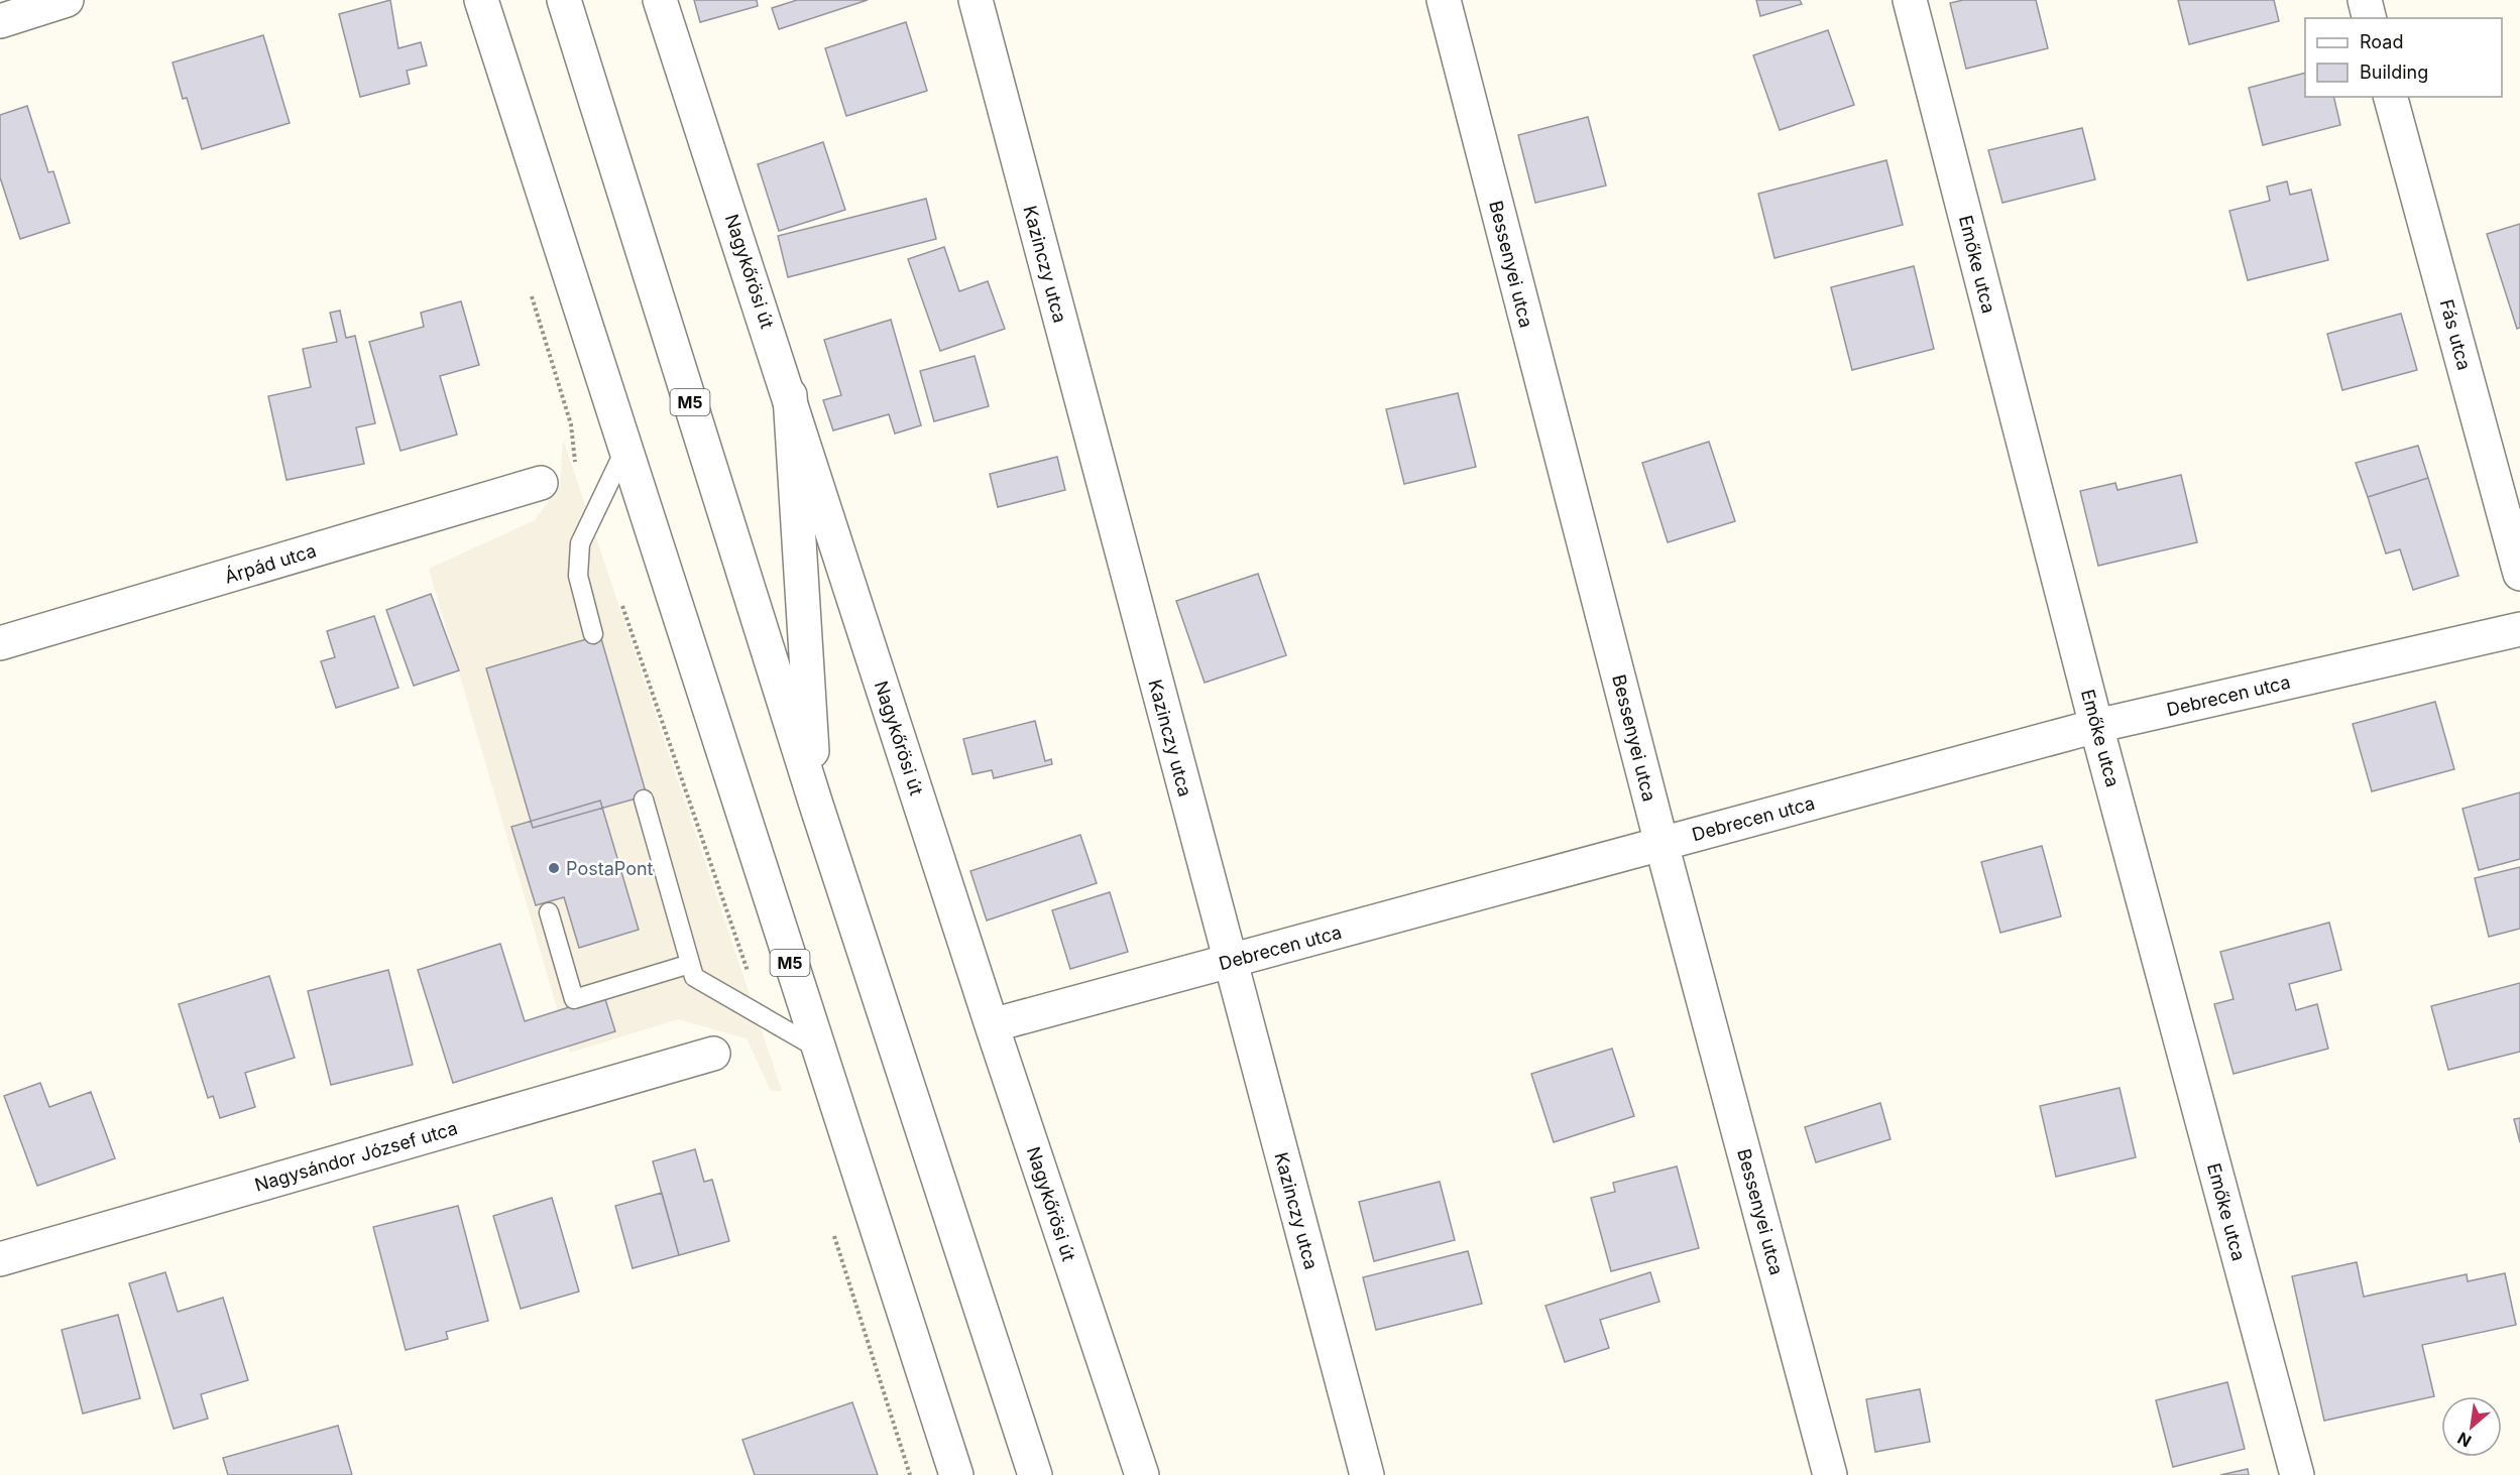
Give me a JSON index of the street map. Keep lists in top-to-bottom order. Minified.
{"streets":{"street":["Kazinczy utca","Bessenyei utca","Emőke utca","Nagykőrösi út","Fás utca","M5","Árpád utca","Debrecen utca","Nagysándor József utca"]},"crossings":[["Kazinczy utca","Debrecen utca"],["Bessenyei utca","Debrecen utca"],["Emőke utca","Debrecen utca"],["Nagykőrösi út","Debrecen utca"]],"places":["PostaPont"],"legend":["Road","Building"],"north":"bottom left"}
